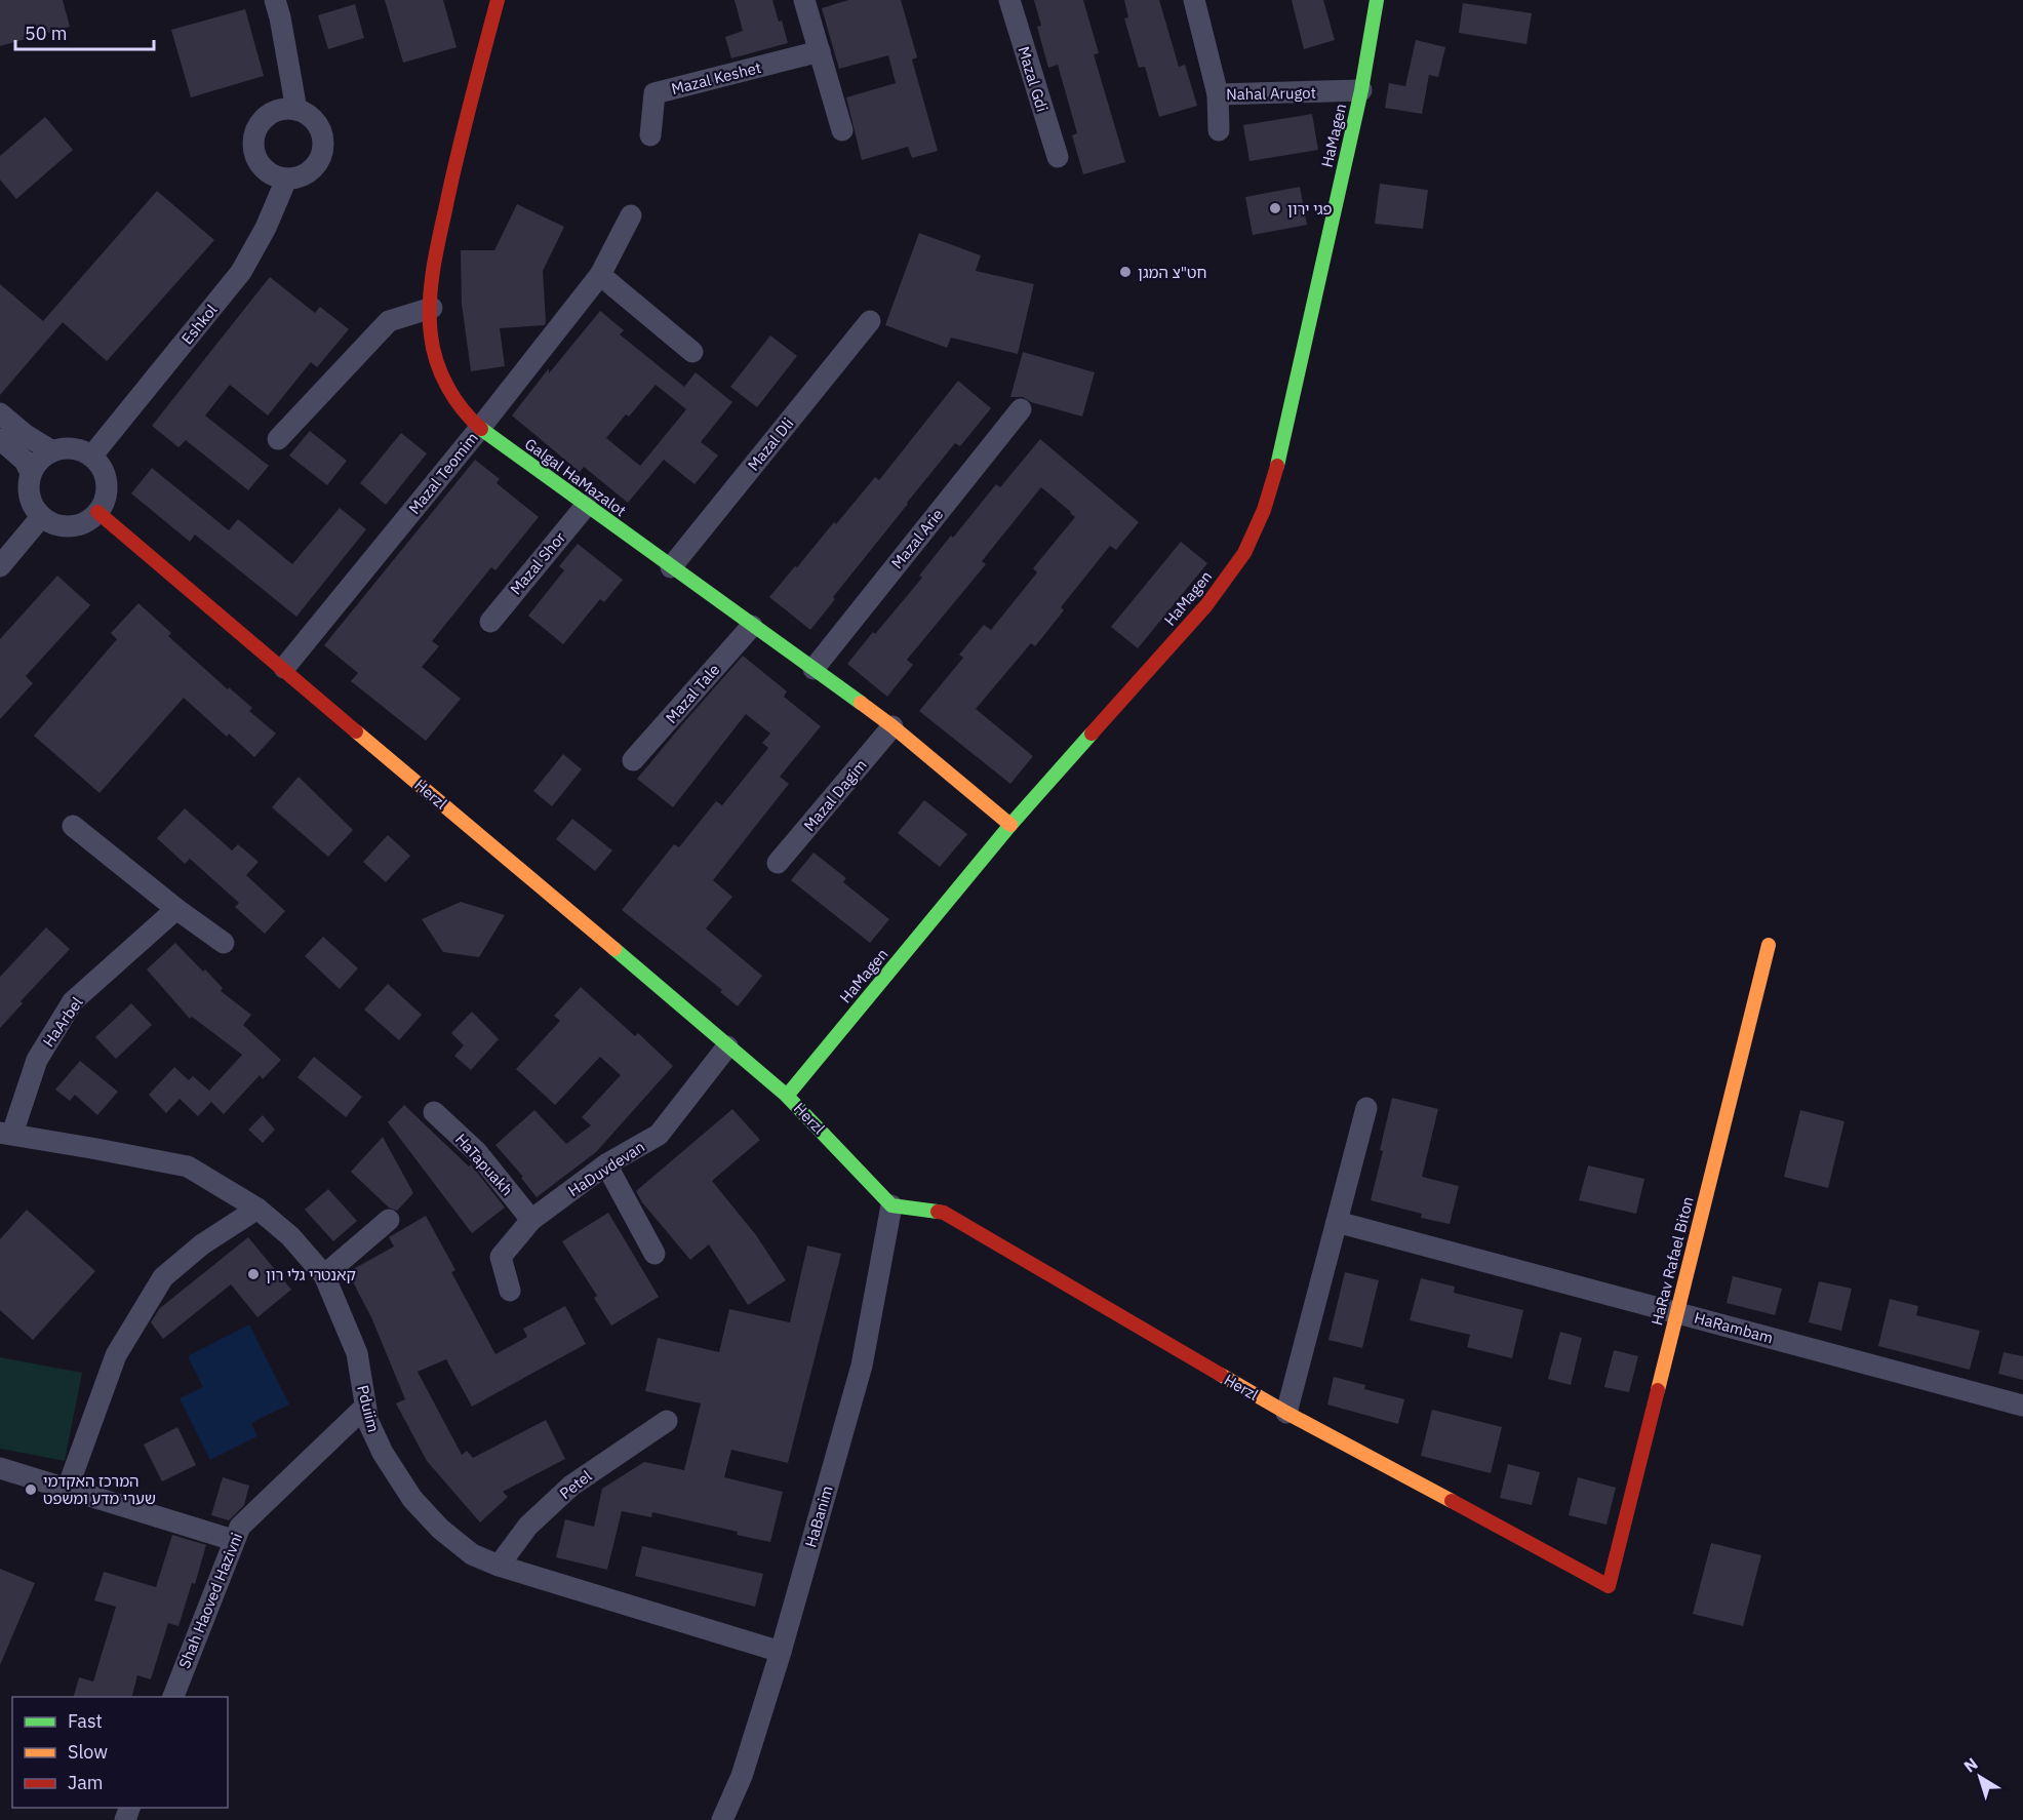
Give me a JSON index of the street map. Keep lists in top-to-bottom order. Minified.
{"streets":{"street":["Mazal Keshet","Mazal Gdi","Nahal Arugot","HaMagen","Eshkol","Mazal Dli","Mazal Teomim","Galgal HaMazalot","Mazal Arie","Mazal Shor","Mazal Tale","Herzl","Mazal Dagim","HaArbel","HaTapuakh","HaDuvdevan","HaRav Rafael Biton","HaRambam","Pduiim","Petel","HaBanim","Shah Haoved Hazivni"]},"crossings":[["Nahal Arugot","HaMagen"],["HaMagen","Galgal HaMazalot"],["HaMagen","Herzl"],["Eshkol","Herzl"],["Mazal Dli","Galgal HaMazalot"],["Mazal Teomim","Galgal HaMazalot"],["Mazal Teomim","Herzl"],["Galgal HaMazalot","Mazal Arie"],["Galgal HaMazalot","Mazal Shor"],["Galgal HaMazalot","Mazal Tale"],["Galgal HaMazalot","Mazal Dagim"],["Herzl","HaDuvdevan"],["Herzl","HaRav Rafael Biton"],["Herzl","HaBanim"],["HaArbel","Pduiim"],["HaTapuakh","HaDuvdevan"],["HaRav Rafael Biton","HaRambam"],["Pduiim","Petel"],["Pduiim","HaBanim"],["Pduiim","Shah Haoved Hazivni"]],"places":["פגי ירון","חט\"צ המגן","קאנטרי גלי רון","המרכז האקדמי שערי מדע ומשפט"],"legend":["Fast","Slow","Jam"],"scale_bar":"50 m","north":"top left"}
